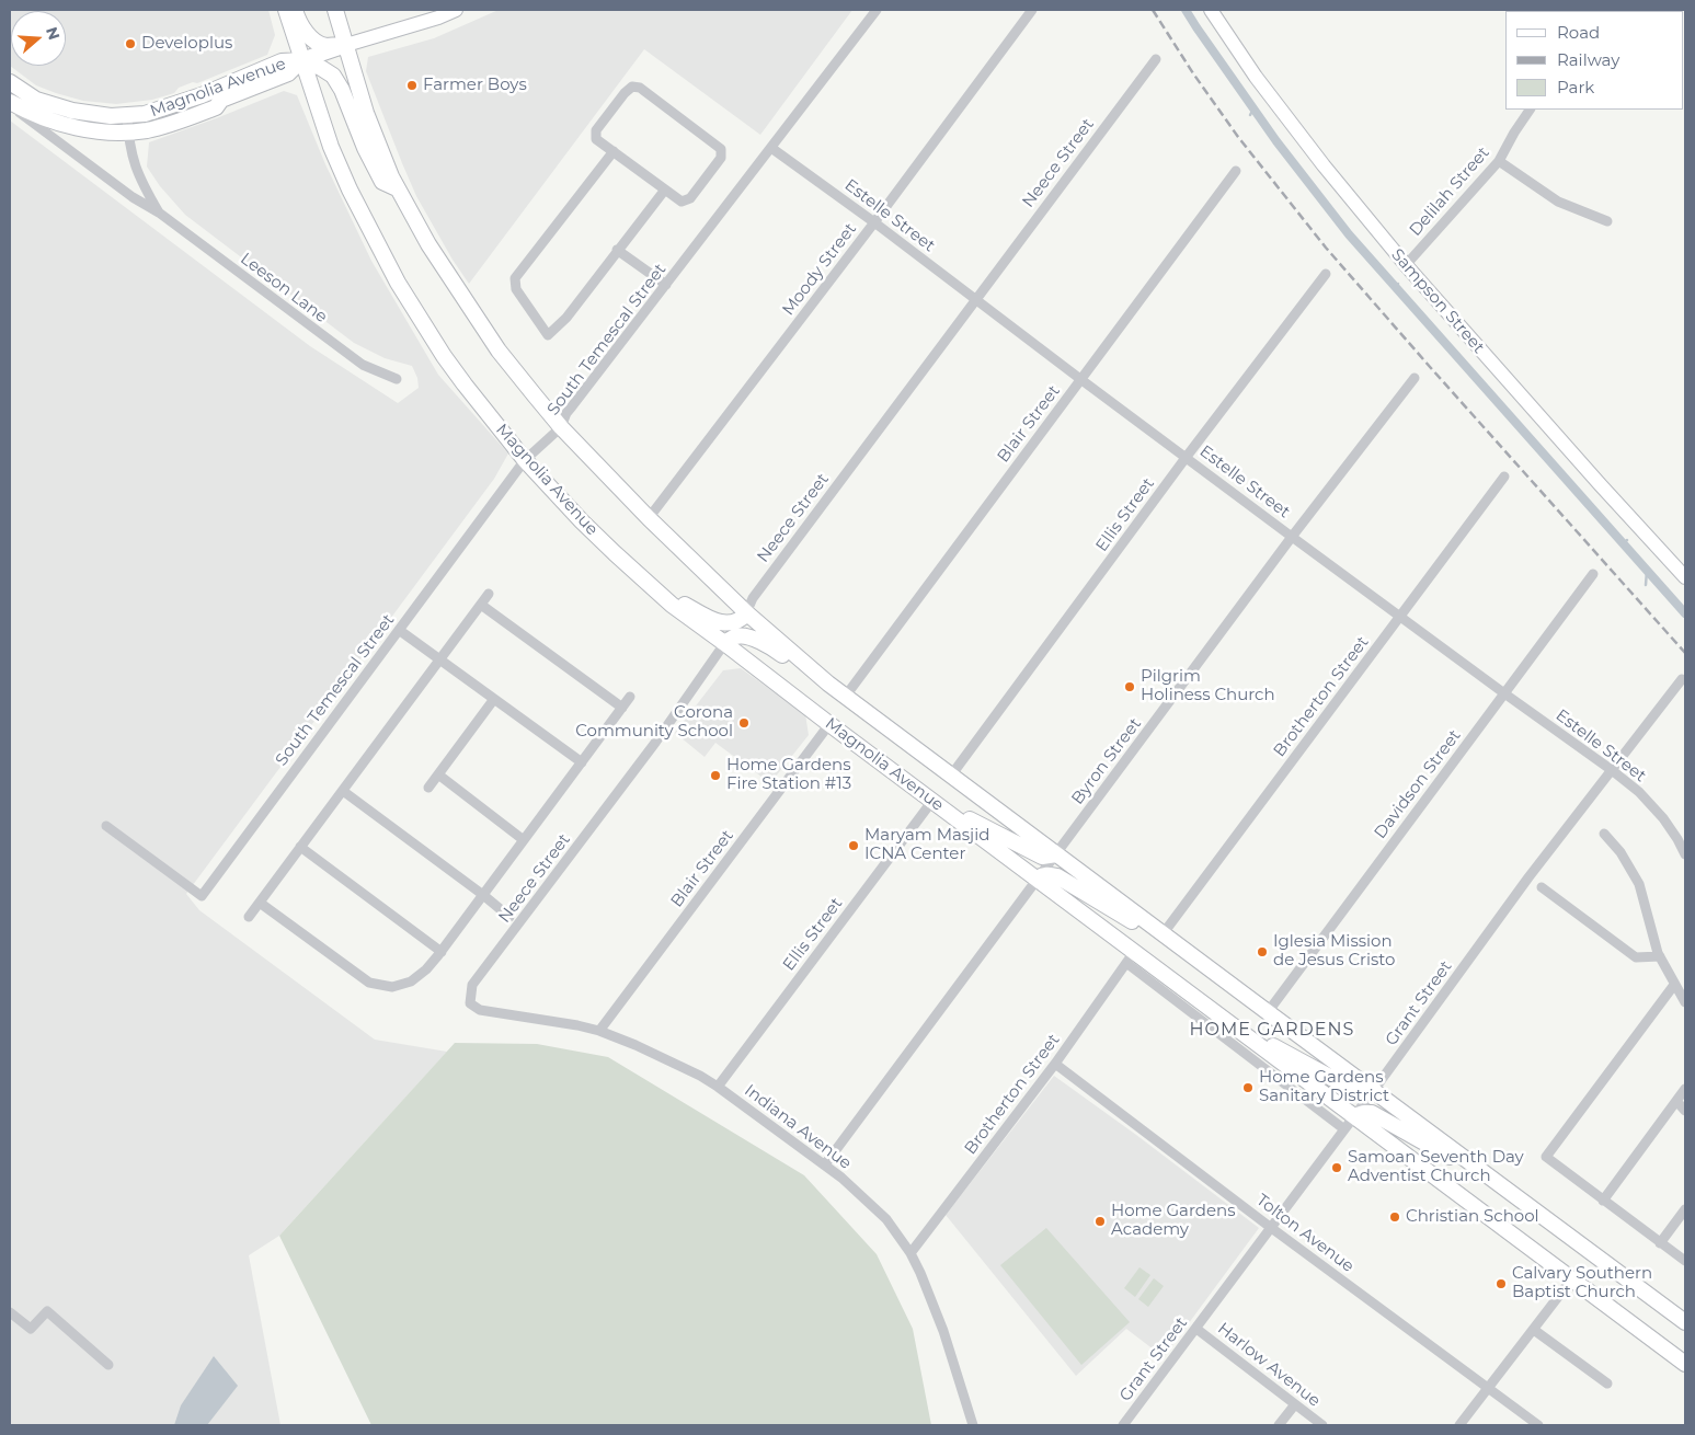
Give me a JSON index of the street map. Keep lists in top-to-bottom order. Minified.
{"streets":{"main road":["Magnolia Avenue"],"street":["Neece Street","Delilah Street","Estelle Street","Moody Street","Leeson Lane","Sampson Street","South Temescal Street","Blair Street","Ellis Street","Brotherton Street","Byron Street","Davidson Street","Grant Street","Indiana Avenue","Tolton Avenue","Harlow Avenue"]},"crossings":[["Magnolia Avenue","Neece Street"],["Magnolia Avenue","Moody Street"],["Magnolia Avenue","Leeson Lane"],["Magnolia Avenue","South Temescal Street"],["Magnolia Avenue","Blair Street"],["Magnolia Avenue","Ellis Street"],["Magnolia Avenue","Brotherton Street"],["Magnolia Avenue","Byron Street"],["Magnolia Avenue","Davidson Street"],["Magnolia Avenue","Grant Street"],["Neece Street","Estelle Street"],["Neece Street","Indiana Avenue"],["Delilah Street","Sampson Street"],["Estelle Street","Moody Street"],["Estelle Street","South Temescal Street"],["Estelle Street","Blair Street"],["Estelle Street","Ellis Street"],["Estelle Street","Brotherton Street"],["Estelle Street","Byron Street"],["Estelle Street","Davidson Street"],["Estelle Street","Grant Street"],["Blair Street","Indiana Avenue"],["Ellis Street","Indiana Avenue"],["Brotherton Street","Indiana Avenue"],["Brotherton Street","Tolton Avenue"],["Byron Street","Indiana Avenue"],["Grant Street","Tolton Avenue"],["Grant Street","Harlow Avenue"]],"districts":["HOME GARDENS"],"places":["Developlus","Farmer Boys","Pilgrim Holiness Church","Corona Community School","Home Gardens Fire Station #13","Maryam Masjid ICNA Center","Iglesia Mission de Jesus Cristo","Home Gardens Sanitary District","Samoan Seventh Day Adventist Church","Christian School","Home Gardens Academy","Calvary Southern Baptist Church"],"legend":["Road","Railway","Park"],"north":"right"}
